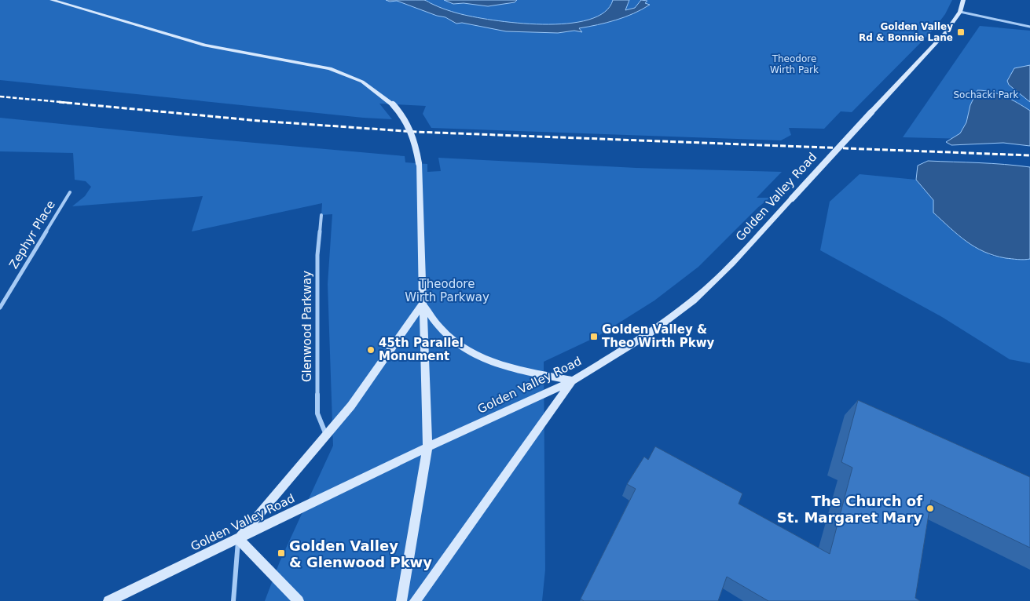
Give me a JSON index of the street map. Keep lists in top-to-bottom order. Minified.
{"streets":{"street":["Golden Valley Road","Zephyr Place","Glenwood Parkway"]},"parks":["Theodore Wirth Park","Sochacki Park","Theodore Wirth Parkway"],"places":{"transit":["Golden Valley Rd & Bonnie Lane","Golden Valley & Theo Wirth Pkwy","Golden Valley & Glenwood Pkwy"],"other":["45th Parallel Monument","The Church of St. Margaret Mary"]}}
